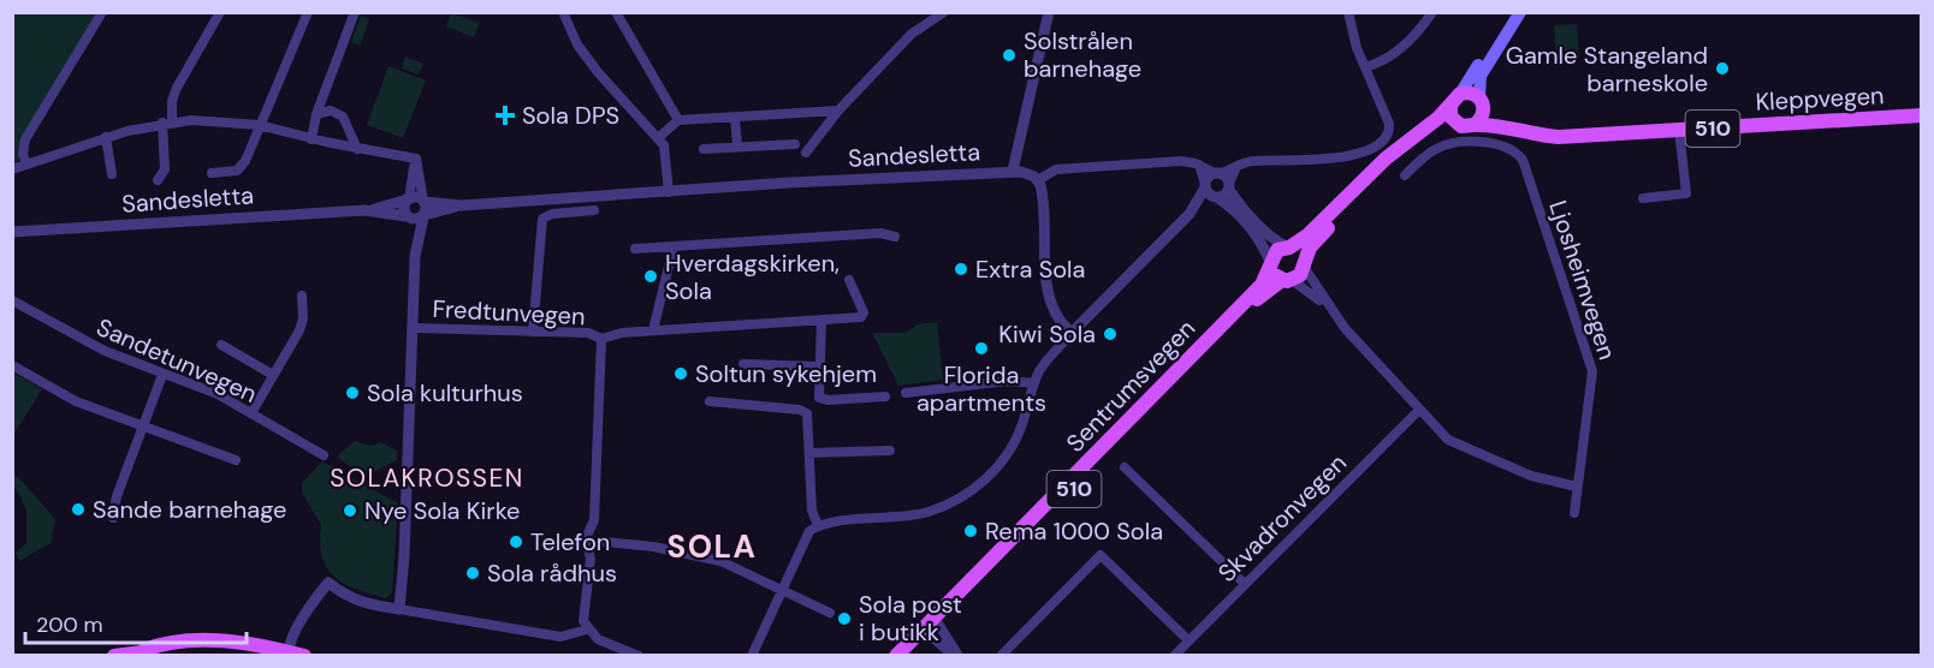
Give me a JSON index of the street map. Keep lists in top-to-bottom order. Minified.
{"streets":{"main road":["Kleppvegen","510","Sentrumsvegen"],"street":["Sandesletta","Ljosheimvegen","Fredtunvegen","Sandetunvegen","Skvadronvegen"]},"crossings":[["Kleppvegen","Sentrumsvegen"]],"districts":["SOLAKROSSEN","SOLA"],"places":{"other":["Solstrålen barnehage","Gamle Stangeland barneskole","Extra Sola","Hverdagskirken, Sola","Kiwi Sola","Florida apartments","Soltun sykehjem","Sola kulturhus","Sande barnehage","Nye Sola Kirke","Rema 1000 Sola","Telefon","Sola rådhus","Sola post i butikk"],"health":["Sola DPS"]},"scale_bar":"200 m"}
